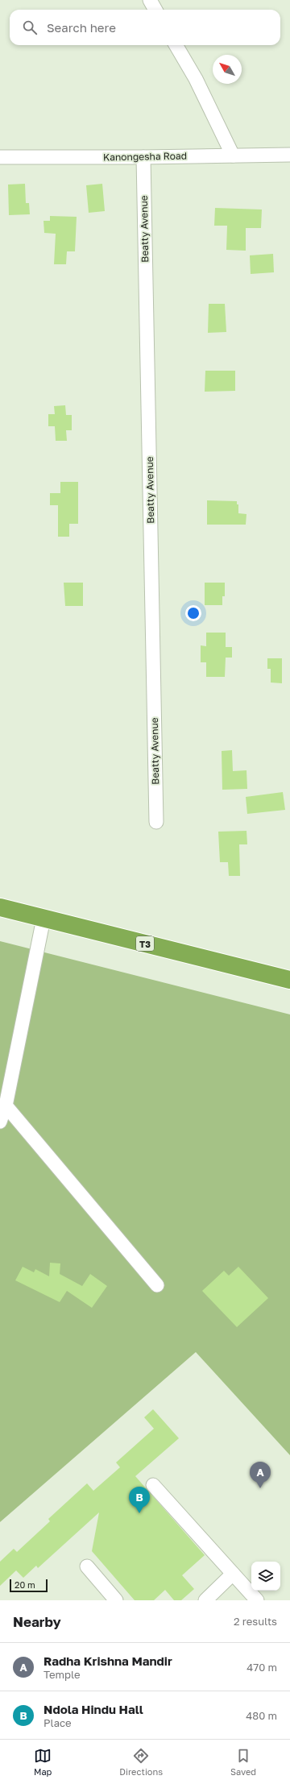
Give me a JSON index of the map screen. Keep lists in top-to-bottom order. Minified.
{"streets":{"highway":["T3"],"street":["Kanongesha Road","Beatty Avenue"]},"crossings":[["Kanongesha Road","Beatty Avenue"]],"scale_bar":"20 m","north":"top left","page":{"search":"Search here","pins":["A","B"],"scale":"20 m","heading":["Nearby","2 results"],"list":[{"mark":"A","name":"Radha Krishna Mandir","note":"Temple","value":"470 m"},{"mark":"B","name":"Ndola Hindu Hall","note":"Place","value":"480 m"}],"nav":["Map","Directions","Saved"]}}
